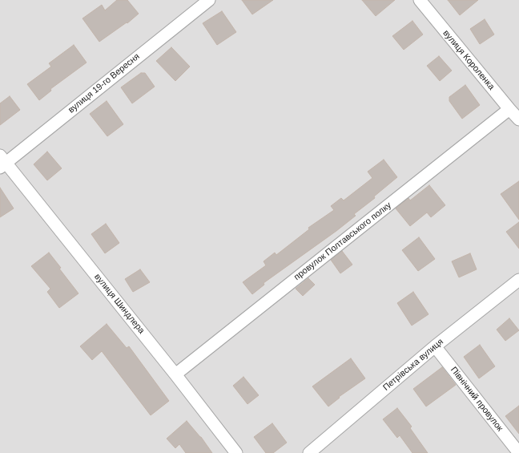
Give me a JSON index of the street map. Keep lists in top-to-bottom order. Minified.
{"streets":{"street":["вулиця Короленка","вулиця 19-го Вересня","провулок Полтавського полку","вулиця Шиндлера","Петрівська вулиця","Північний провулок"]},"crossings":[["вулиця Короленка","провулок Полтавського полку"],["вулиця 19-го Вересня","вулиця Шиндлера"],["провулок Полтавського полку","вулиця Шиндлера"],["Петрівська вулиця","Північний провулок"]]}
